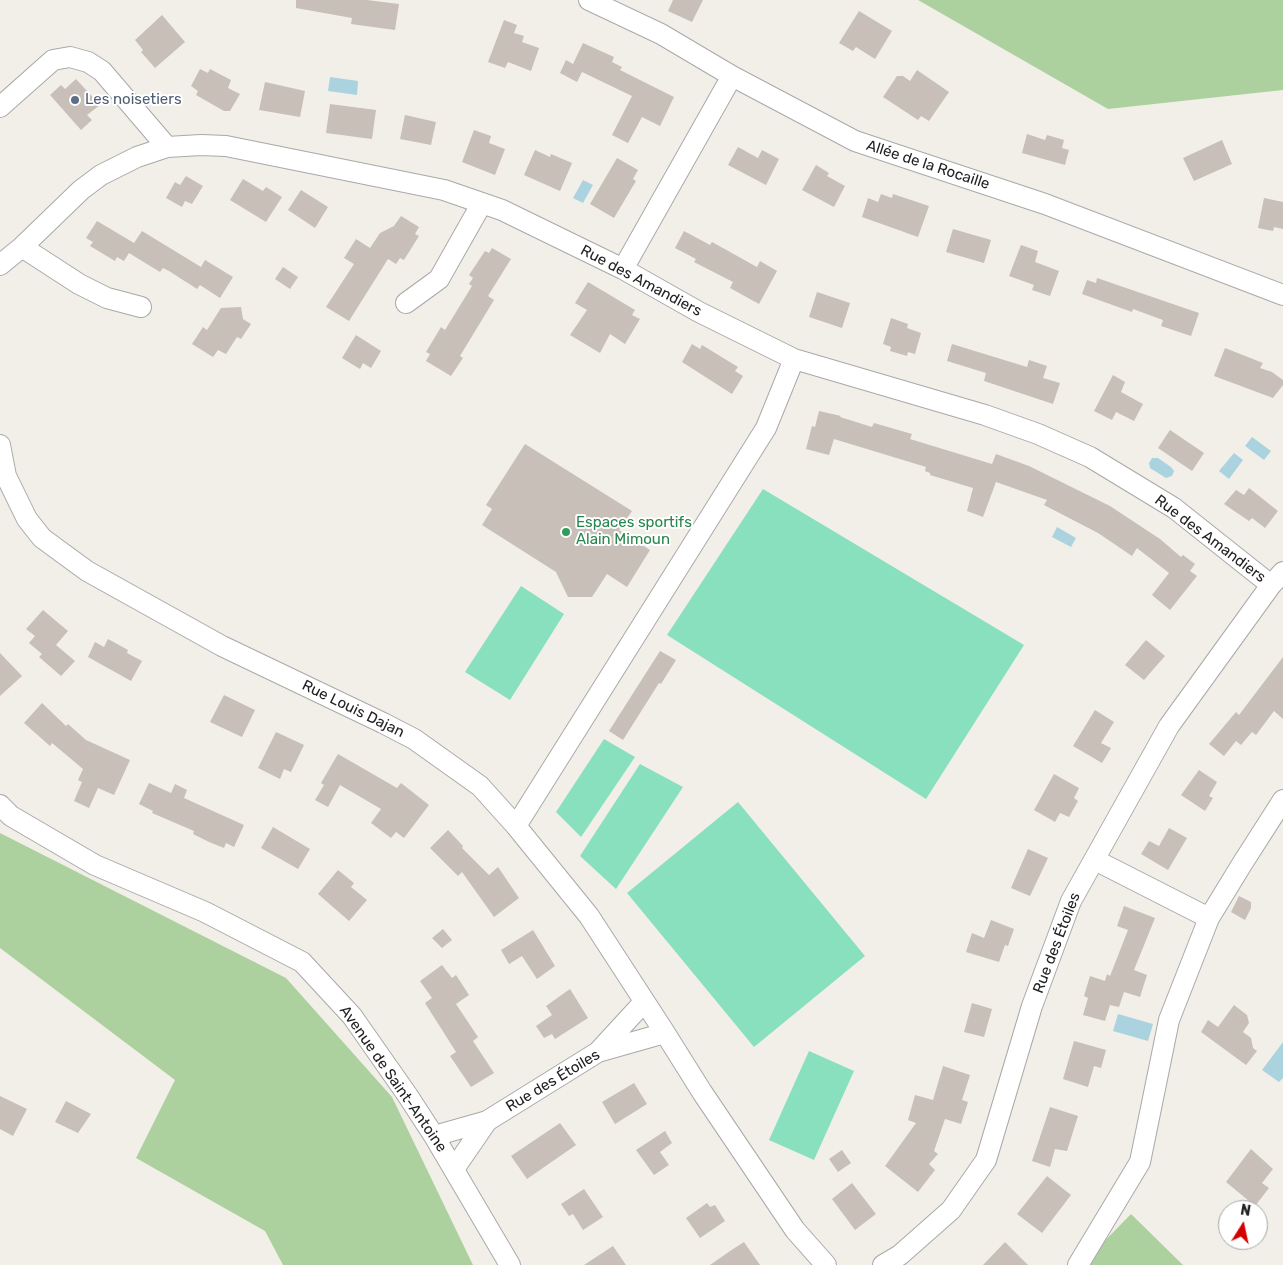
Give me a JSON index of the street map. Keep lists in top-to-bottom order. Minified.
{"streets":{"street":["Allée de la Rocaille","Rue des Amandiers","Rue Louis Dajan","Rue des Étoiles","Avenue de Saint-Antoine"]},"crossings":[["Rue des Amandiers","Rue des Étoiles"],["Rue Louis Dajan","Rue des Étoiles"],["Rue des Étoiles","Avenue de Saint-Antoine"]],"places":["Les noisetiers","Espaces sportifs Alain Mimoun"],"north":"top"}
